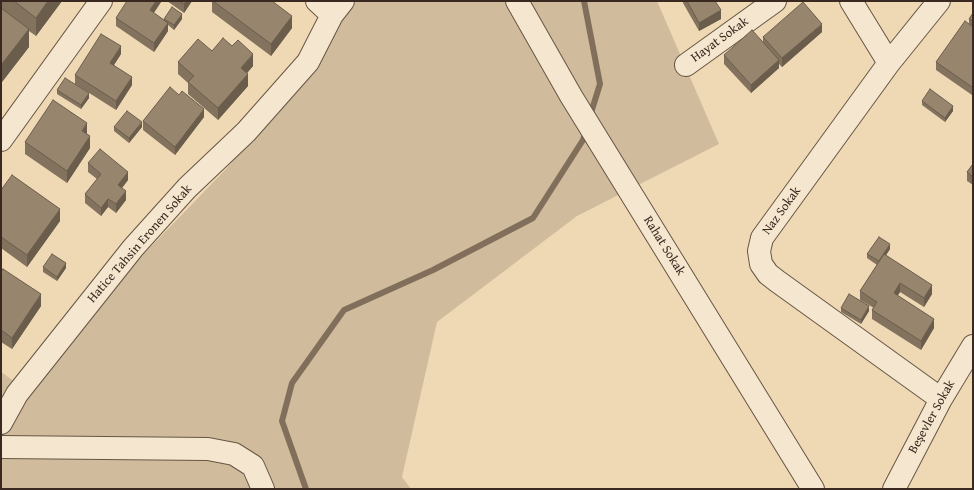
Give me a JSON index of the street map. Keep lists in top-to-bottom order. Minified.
{"streets":{"street":["Hayat Sokak","Naz Sokak","Hatice Tahsin Eronen Sokak","Rahat Sokak","Beşevler Sokak"]},"crossings":[["Naz Sokak","Beşevler Sokak"]]}
